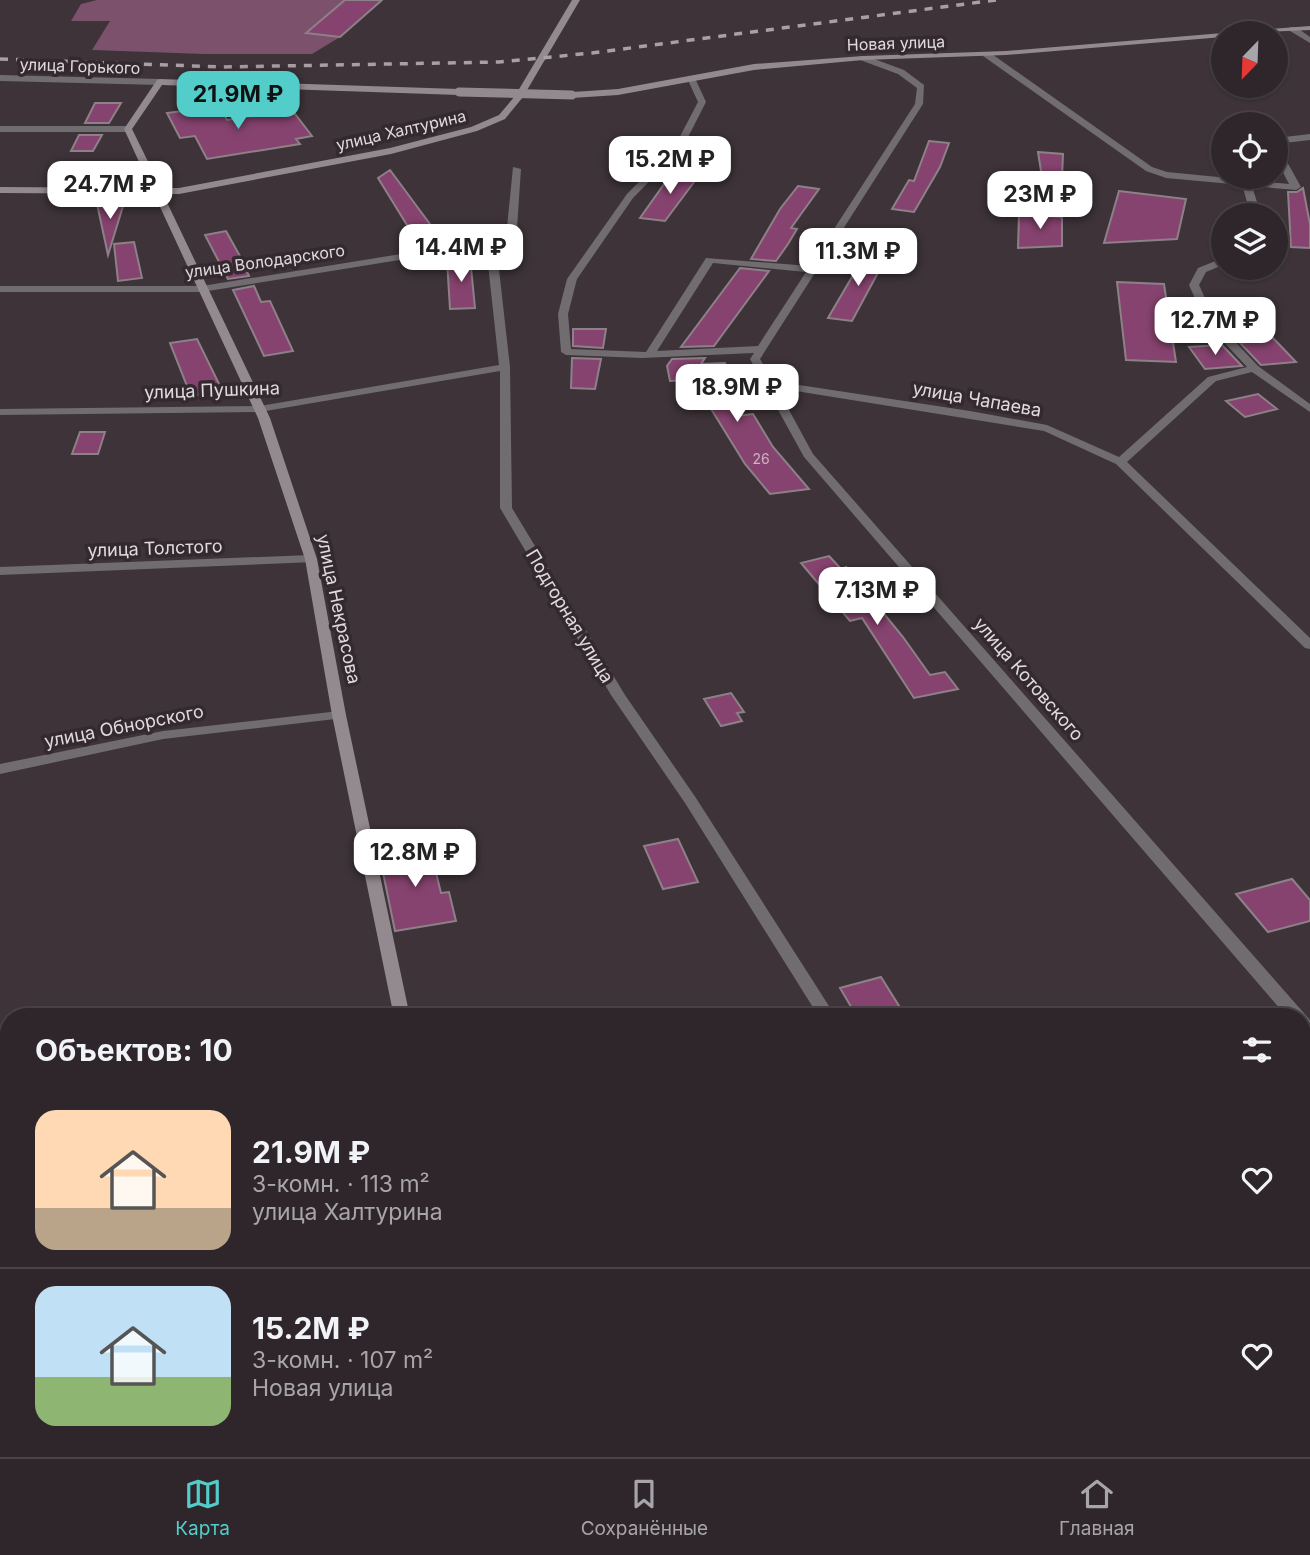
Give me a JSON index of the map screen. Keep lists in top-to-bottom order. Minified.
{"streets":{"main road":["Новая улица","улица Халтурина","улица Некрасова"],"street":["улица Горького","улица Володарского","улица Пушкина","улица Чапаева","улица Толстого","Подгорная улица","улица Котовского","улица Обнорского"]},"crossings":[["Новая улица","улица Горького"],["улица Халтурина","улица Некрасова"],["улица Володарского","улица Некрасова"],["улица Володарского","Подгорная улица"],["улица Пушкина","улица Некрасова"],["улица Пушкина","Подгорная улица"],["улица Чапаева","улица Котовского"],["улица Толстого","улица Некрасова"],["улица Некрасова","улица Обнорского"]],"house_numbers":["26"],"north":"bottom left","page":{"price":["21.9M ₽","15.2M ₽","24.7M ₽","23M ₽","14.4M ₽","11.3M ₽","12.7M ₽","18.9M ₽","7.13M ₽","12.8M ₽"],"heading":"Объектов: 10","list":[{"name":"21.9M ₽","note":"3-комн. · 113 m² · улица Халтурина"},{"name":"15.2M ₽","note":"3-комн. · 107 m² · Новая улица"}],"tabs":["Карта","Сохранённые","Главная"]}}
